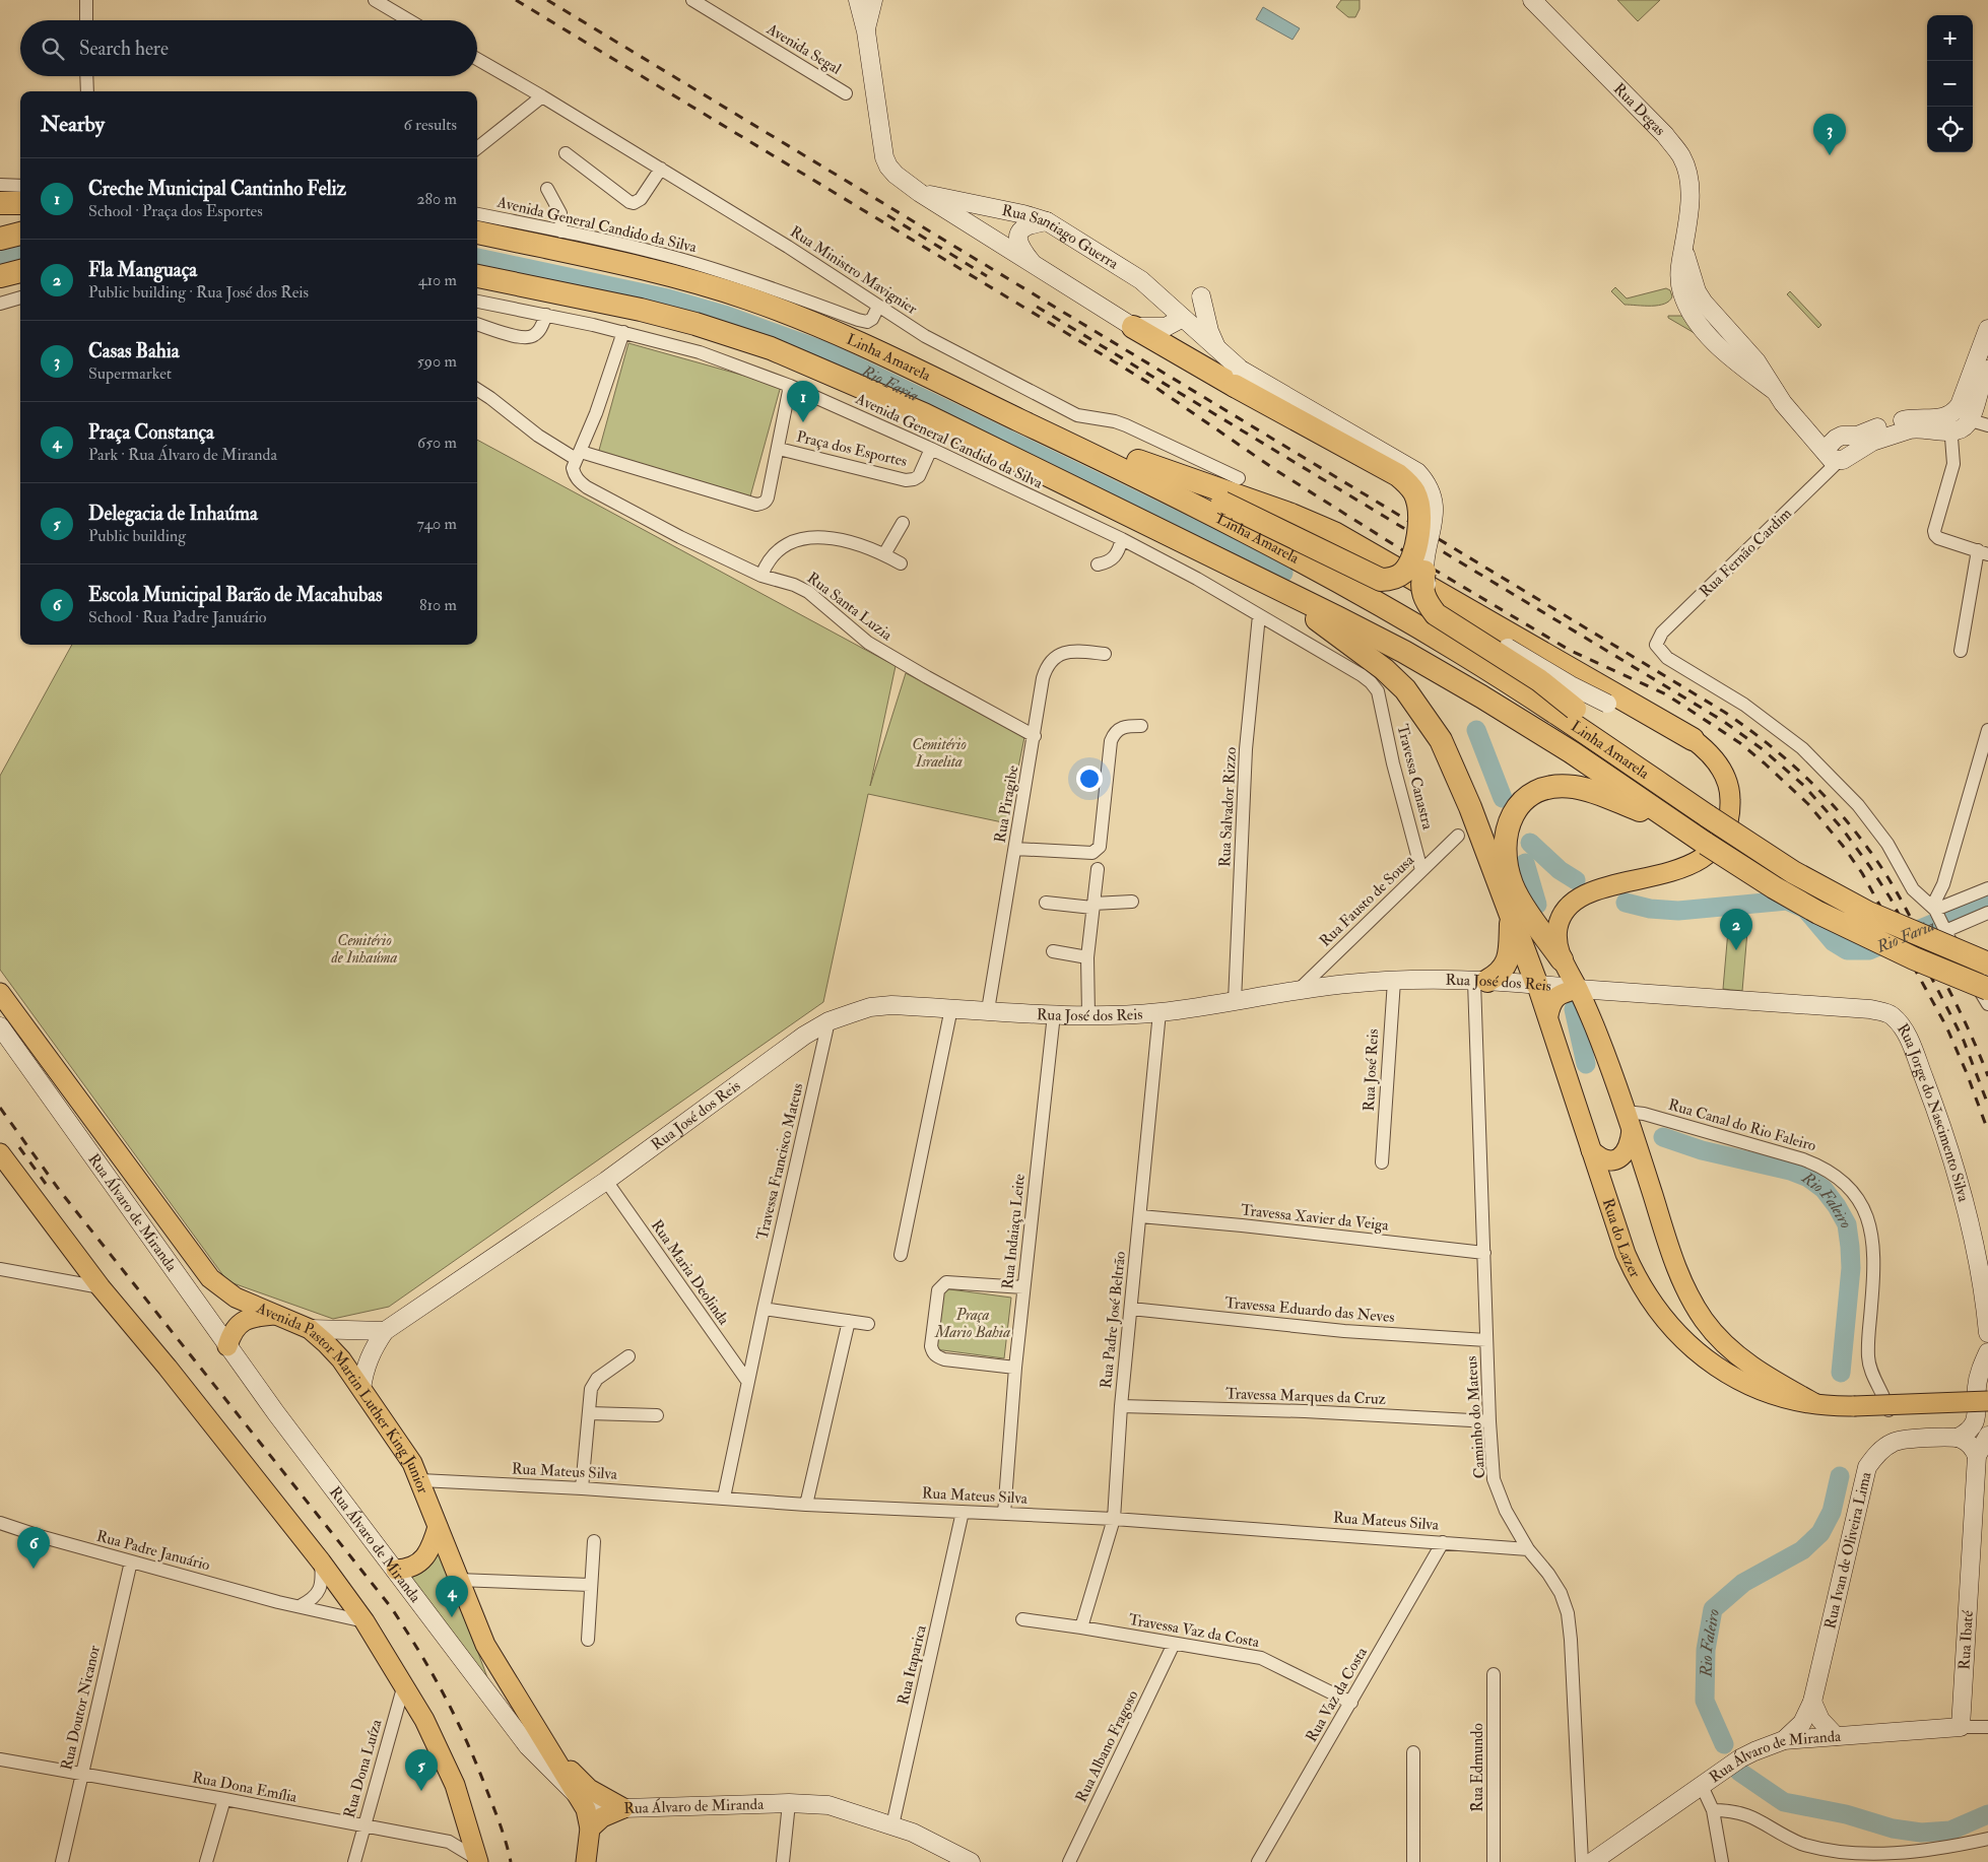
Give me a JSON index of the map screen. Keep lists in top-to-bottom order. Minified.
{"streets":{"highway":["Linha Amarela"],"main road":["Rua do Lazer","Avenida Pastor Martin Luther King Junior"],"street":["Avenida Segal","Rua Degas","Avenida General Candido da Silva","Rua Santiago Guerra","Rua Ministro Mavignier","Praça dos Esportes","Rua Fernão Cardim","Rua Santa Luzia","Travessa Canastra","Rua Piragibe","Rua Salvador Rizzo","Rua Fausto de Sousa","Rua José dos Reis","Rua José Reis","Rua Jorge do Nascimento Silva","Rua Canal do Rio Faleiro","Travessa Francisco Mateus","Rua Álvaro de Miranda","Travessa Xavier da Veiga","Rua Indaiaçu Leite","Rua Maria Deolinda","Travessa Eduardo das Neves","Rua Padre José Beltrão","Travessa Marques da Cruz","Caminho do Mateus","Rua Mateus Silva","Rua Padre Januário","Rua Ivan de Oliveira Lima","Travessa Vaz da Costa","Rua Ibaté","Rua Itaparica","Rua Vaz da Costa","Rua Doutor Nicanor","Rua Albano Fragoso","Rua Edmundo","Rua Dona Luíza","Rua Dona Emília"]},"crossings":[["Rua Degas","Rua Fernão Cardim"],["Avenida General Candido da Silva","Rua Ministro Mavignier"],["Avenida General Candido da Silva","Praça dos Esportes"],["Avenida General Candido da Silva","Travessa Canastra"],["Avenida General Candido da Silva","Rua Salvador Rizzo"],["Praça dos Esportes","Rua Santa Luzia"],["Rua Santa Luzia","Rua Piragibe"],["Travessa Canastra","Rua Fausto de Sousa"],["Rua Piragibe","Rua José dos Reis"],["Rua Salvador Rizzo","Rua José dos Reis"],["Rua Fausto de Sousa","Rua José dos Reis"],["Rua José dos Reis","Rua José Reis"],["Rua José dos Reis","Rua Jorge do Nascimento Silva"],["Rua José dos Reis","Travessa Francisco Mateus"],["Rua José dos Reis","Rua Indaiaçu Leite"],["Rua José dos Reis","Rua do Lazer"],["Rua José dos Reis","Rua Maria Deolinda"],["Rua José dos Reis","Rua Padre José Beltrão"],["Rua José dos Reis","Avenida Pastor Martin Luther King Junior"],["Rua José dos Reis","Caminho do Mateus"],["Rua Canal do Rio Faleiro","Rua do Lazer"],["Travessa Francisco Mateus","Rua Maria Deolinda"],["Travessa Francisco Mateus","Rua Mateus Silva"],["Rua Álvaro de Miranda","Avenida Pastor Martin Luther King Junior"],["Rua Álvaro de Miranda","Rua Ivan de Oliveira Lima"],["Rua Álvaro de Miranda","Rua Ibaté"],["Rua Álvaro de Miranda","Rua Itaparica"],["Travessa Xavier da Veiga","Rua Padre José Beltrão"],["Travessa Xavier da Veiga","Caminho do Mateus"],["Rua Indaiaçu Leite","Rua Mateus Silva"],["Travessa Eduardo das Neves","Rua Padre José Beltrão"],["Travessa Eduardo das Neves","Caminho do Mateus"],["Rua Padre José Beltrão","Travessa Marques da Cruz"],["Rua Padre José Beltrão","Rua Mateus Silva"],["Rua Padre José Beltrão","Travessa Vaz da Costa"],["Travessa Marques da Cruz","Caminho do Mateus"],["Avenida Pastor Martin Luther King Junior","Rua Mateus Silva"],["Caminho do Mateus","Rua Mateus Silva"],["Rua Mateus Silva","Rua Itaparica"],["Rua Mateus Silva","Rua Vaz da Costa"],["Rua Padre Januário","Rua Doutor Nicanor"],["Travessa Vaz da Costa","Rua Vaz da Costa"],["Travessa Vaz da Costa","Rua Albano Fragoso"],["Rua Doutor Nicanor","Rua Dona Emília"],["Rua Dona Luíza","Rua Dona Emília"]],"water":["Rio Faria","Rio Faleiro"],"parks":["Cemitério Israelita","Cemitério de Inhaúma","Praça Mario Bahia"],"page":{"map_buttons":["+","−"],"search":"Search here","heading":["Nearby","6 results"],"pins":["3","1","2","6","4","5"],"list":[{"mark":"1","name":"Creche Municipal Cantinho Feliz","note":"School · Praça dos Esportes","value":"280 m"},{"mark":"2","name":"Fla Manguaça","note":"Public building · Rua José dos Reis","value":"410 m"},{"mark":"3","name":"Casas Bahia","note":"Supermarket","value":"590 m"},{"mark":"4","name":"Praça Constança","note":"Park · Rua Álvaro de Miranda","value":"650 m"},{"mark":"5","name":"Delegacia de Inhaúma","note":"Public building","value":"740 m"},{"mark":"6","name":"Escola Municipal Barão de Macahubas","note":"School · Rua Padre Januário","value":"810 m"}]}}
